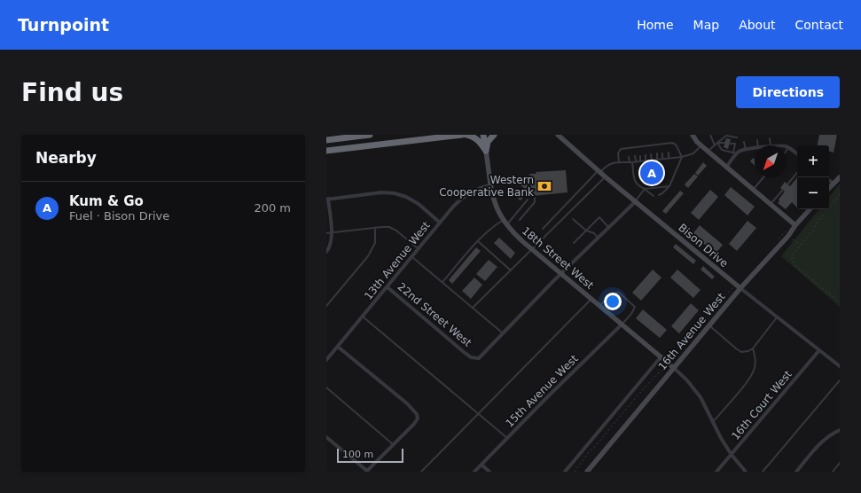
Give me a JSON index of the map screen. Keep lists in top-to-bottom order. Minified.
{"streets":{"street":["Bison Drive","18th Street West","13th Avenue West","22nd Street West","16th Avenue West","15th Avenue West","16th Court West"]},"crossings":[["Bison Drive","16th Avenue West"],["Bison Drive","16th Court West"],["18th Street West","13th Avenue West"],["18th Street West","16th Avenue West"],["18th Street West","15th Avenue West"],["13th Avenue West","22nd Street West"]],"places":{"bank":["Western Cooperative Bank"]},"scale_bar":"100 m","north":"bottom left","page":{"header":"Turnpoint","nav":["Home","Map","About","Contact"],"buttons":"Directions","title":"Find us","heading":"Nearby","map_buttons":["+","−"],"pins":"A","list":[{"mark":"A","name":"Kum & Go","note":"Fuel · Bison Drive","value":"200 m"}],"scale":"100 m"}}
